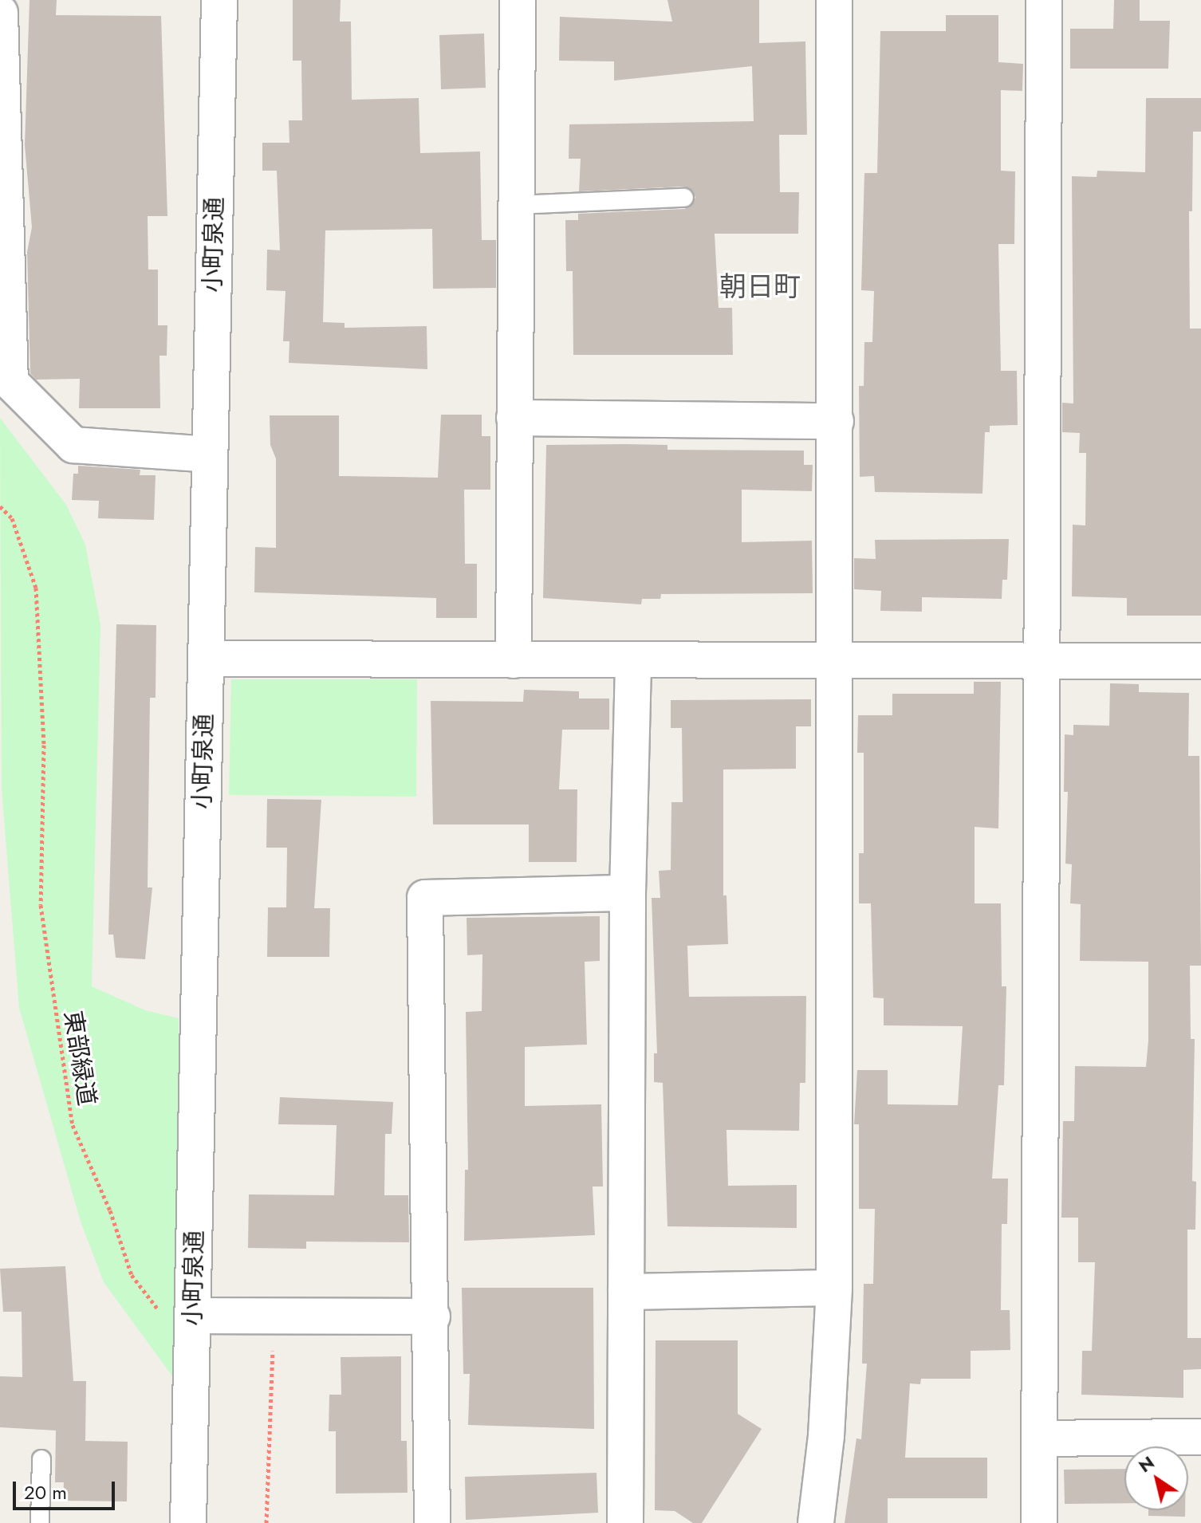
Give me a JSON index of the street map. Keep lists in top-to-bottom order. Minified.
{"streets":{"street":["小町泉通"],"path":["東部緑道"]},"crossings":[["小町泉通","東部緑道"]],"districts":["朝日町"],"scale_bar":"20 m","north":"top left"}
